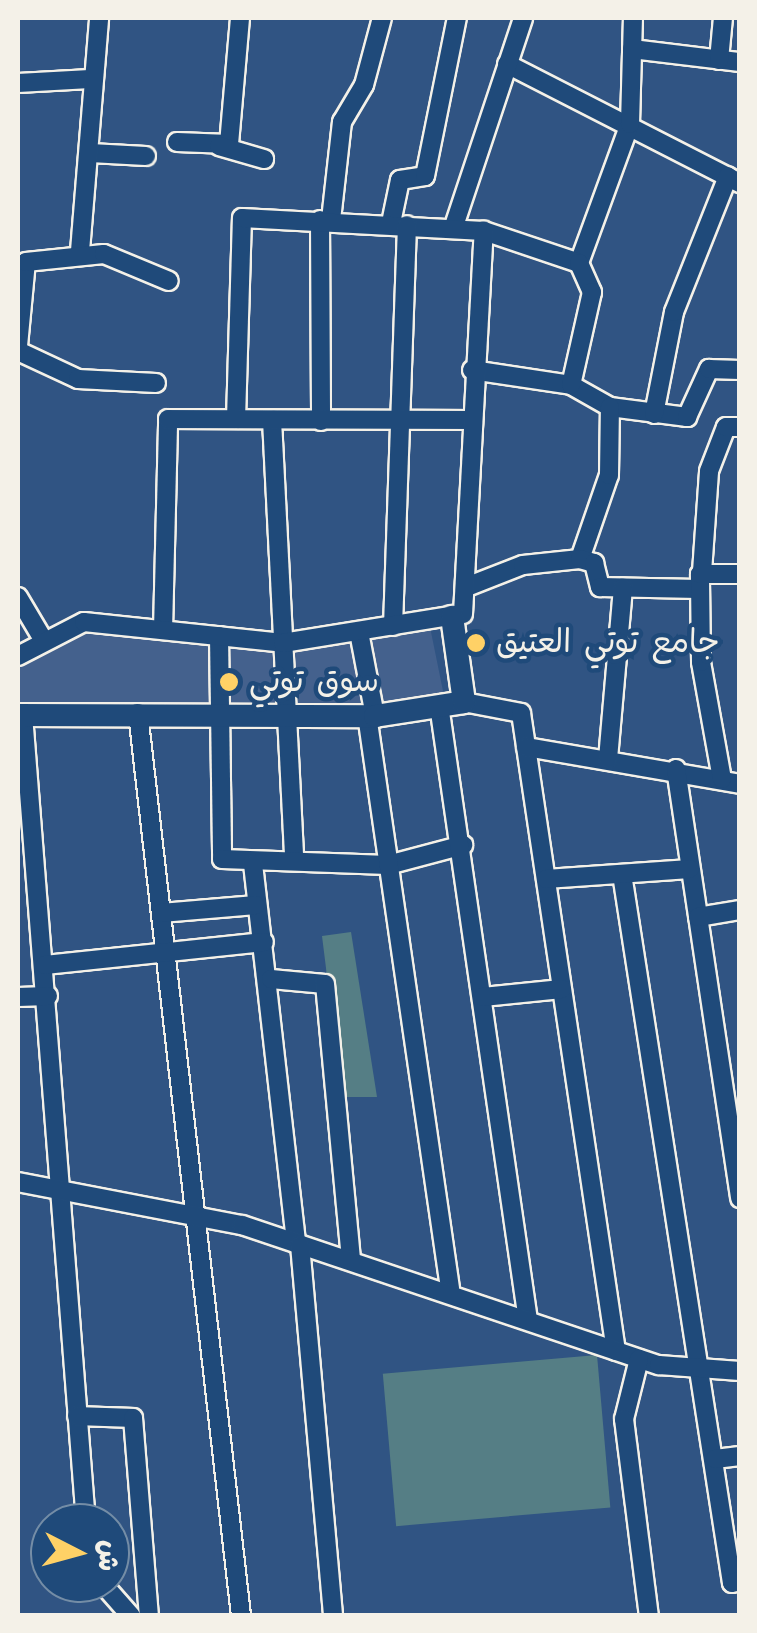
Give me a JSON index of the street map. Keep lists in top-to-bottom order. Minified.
{"places":["جامع توتي العتيق","سوق توتي"],"north":"right"}
